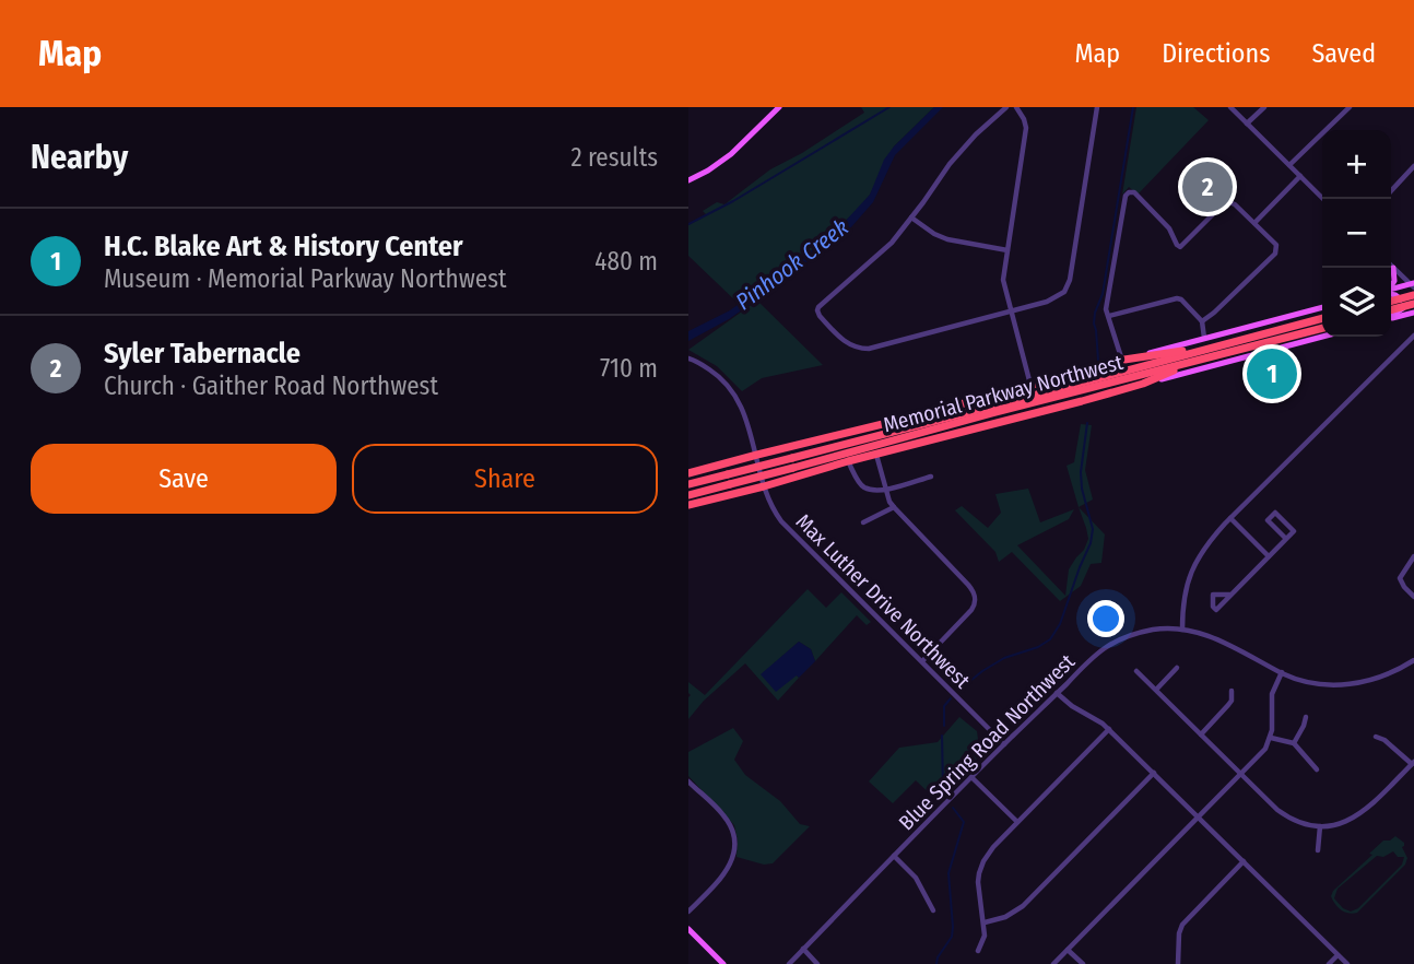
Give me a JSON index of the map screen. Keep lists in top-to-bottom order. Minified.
{"streets":{"highway":["Memorial Parkway Northwest"],"street":["Max Luther Drive Northwest","Blue Spring Road Northwest"]},"crossings":[["Max Luther Drive Northwest","Blue Spring Road Northwest"]],"water":["Pinhook Creek"],"page":{"header":"Map","nav":["Map","Directions","Saved"],"heading":["Nearby","2 results"],"map_buttons":["+","−"],"pins":["2","1"],"list":[{"mark":"1","name":"H.C. Blake Art & History Center","note":"Museum · Memorial Parkway Northwest","value":"480 m"},{"mark":"2","name":"Syler Tabernacle","note":"Church · Gaither Road Northwest","value":"710 m"}],"buttons":["Save","Share"]}}
